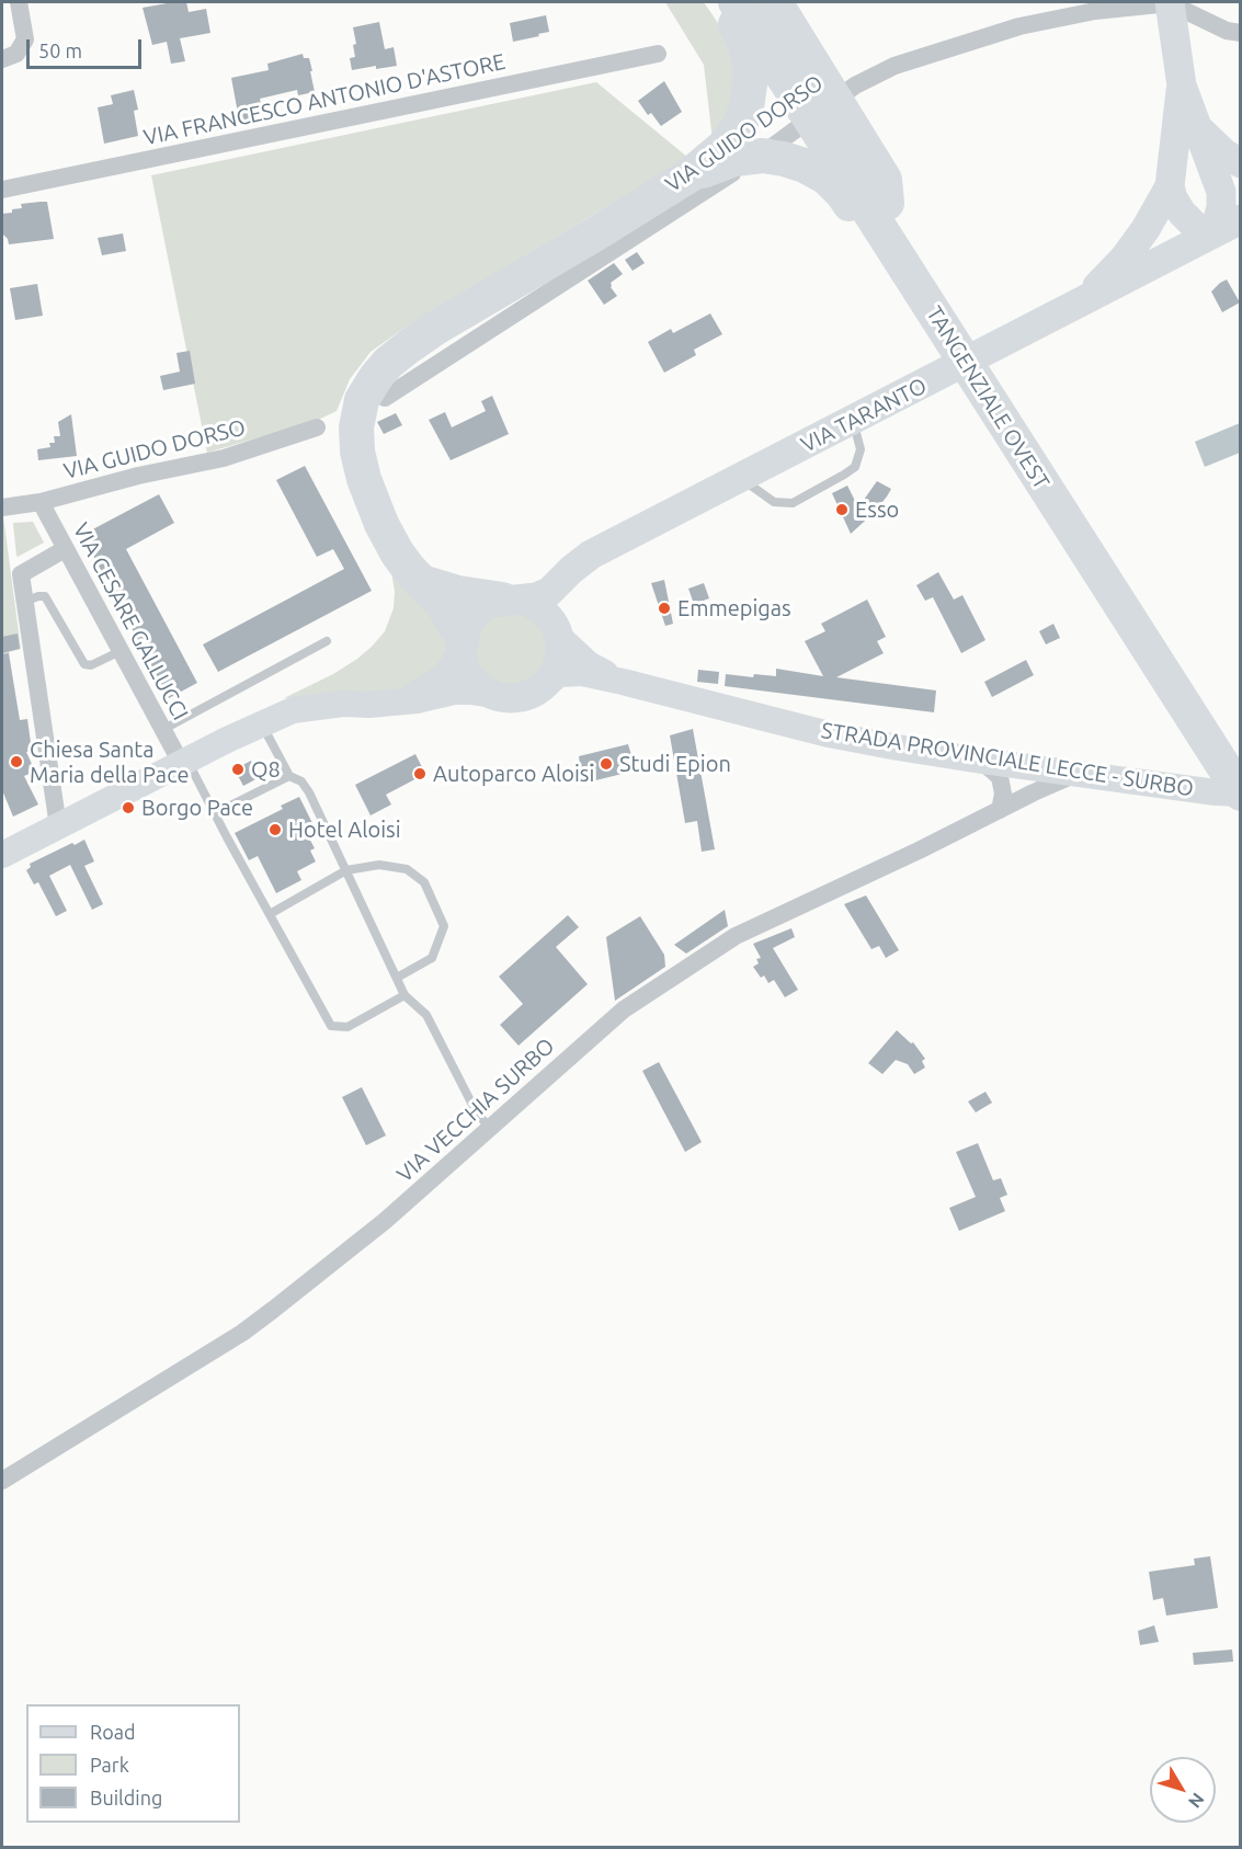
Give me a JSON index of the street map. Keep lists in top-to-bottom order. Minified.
{"streets":{"highway":["TANGENZIALE OVEST"],"main road":["VIA TARANTO"],"street":["VIA FRANCESCO ANTONIO D'ASTORE","VIA GUIDO DORSO","VIA CESARE GALLUCCI","STRADA PROVINCIALE LECCE - SURBO","VIA VECCHIA SURBO"]},"crossings":[["VIA GUIDO DORSO","VIA CESARE GALLUCCI"],["TANGENZIALE OVEST","STRADA PROVINCIALE LECCE - SURBO"],["VIA TARANTO","VIA CESARE GALLUCCI"],["VIA TARANTO","STRADA PROVINCIALE LECCE - SURBO"],["STRADA PROVINCIALE LECCE - SURBO","VIA VECCHIA SURBO"]],"places":["Esso","Emmepigas","Chiesa Santa Maria della Pace","Studi Epion","Q8","Autoparco Aloisi","Borgo Pace","Hotel Aloisi"],"legend":["Road","Park","Building"],"scale_bar":"50 m","north":"bottom right"}
